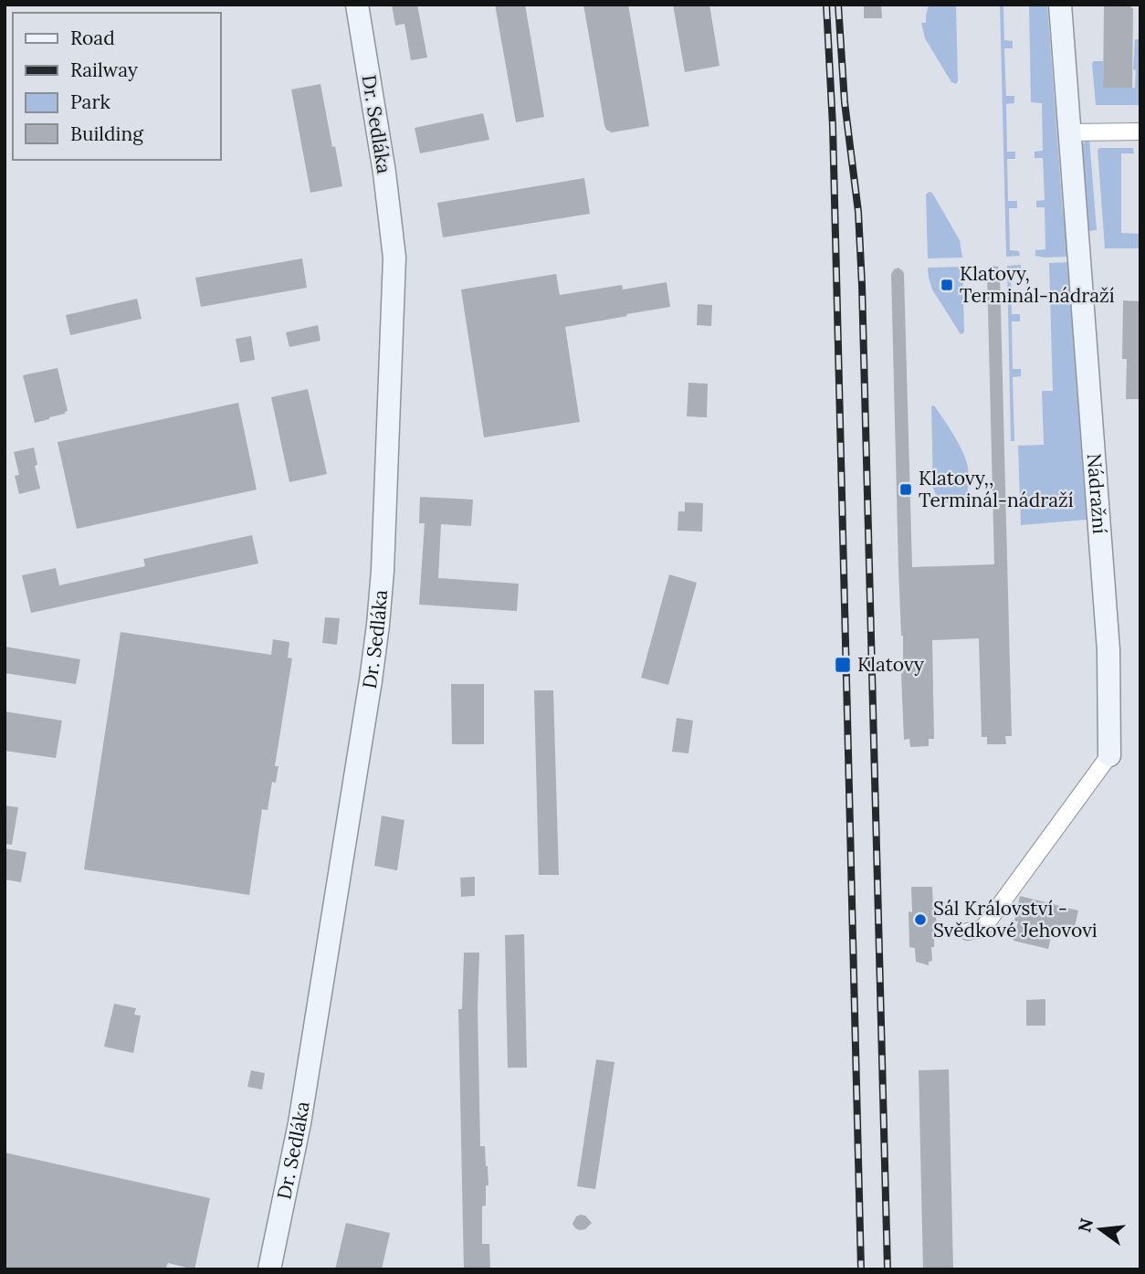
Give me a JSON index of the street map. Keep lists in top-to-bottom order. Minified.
{"streets":{"street":["Dr. Sedláka","Nádražní"]},"places":{"transit":["Klatovy, Terminál-nádraží","Klatovy,, Terminál-nádraží","Klatovy"],"other":["Sál Království - Svědkové Jehovovi"]},"legend":["Road","Railway","Park","Building"],"north":"left"}
